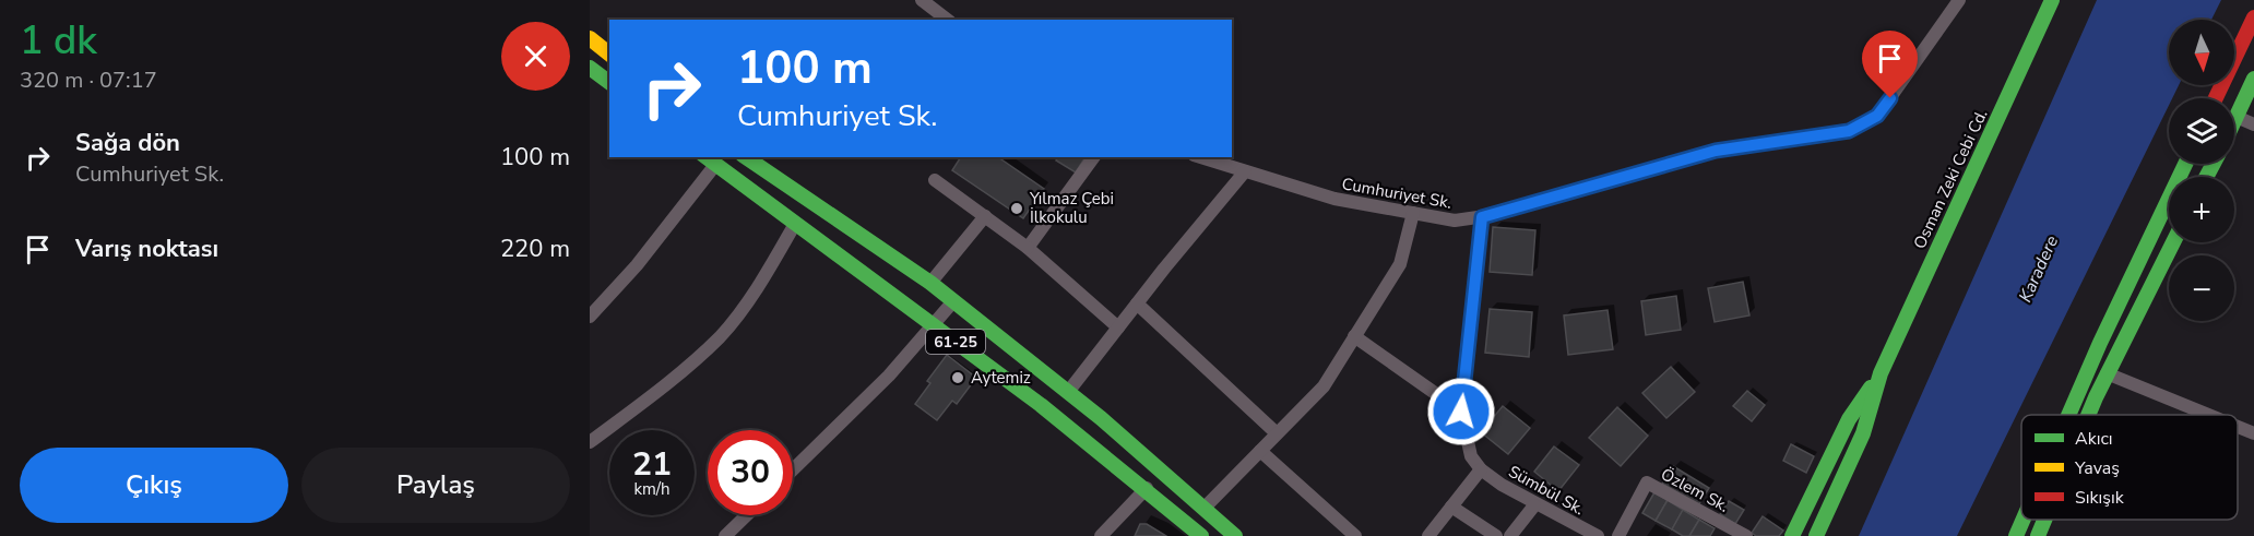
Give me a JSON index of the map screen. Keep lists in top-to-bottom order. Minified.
{"streets":{"main road":["Osman Zeki Cebi Cd.","61-25"],"street":["Cumhuriyet Sk.","Sümbül Sk.","Özlem Sk."]},"water":["Karadere"],"places":["Yılmaz Çebi İlkokulu","Aytemiz"],"legend":["Akıcı","Yavaş","Sıkışık"],"north":"bottom","page":{"heading":["1 dk","320 m · 07:17"],"map_buttons":["+","−"],"turn":["100 m","Cumhuriyet Sk."],"list":[{"name":"Sağa dön","note":"Cumhuriyet Sk.","value":"100 m"},{"name":"Varış noktası","value":"220 m"}],"speed":"21 km/h","limit":"30","buttons":["Çıkış","Paylaş"]}}
